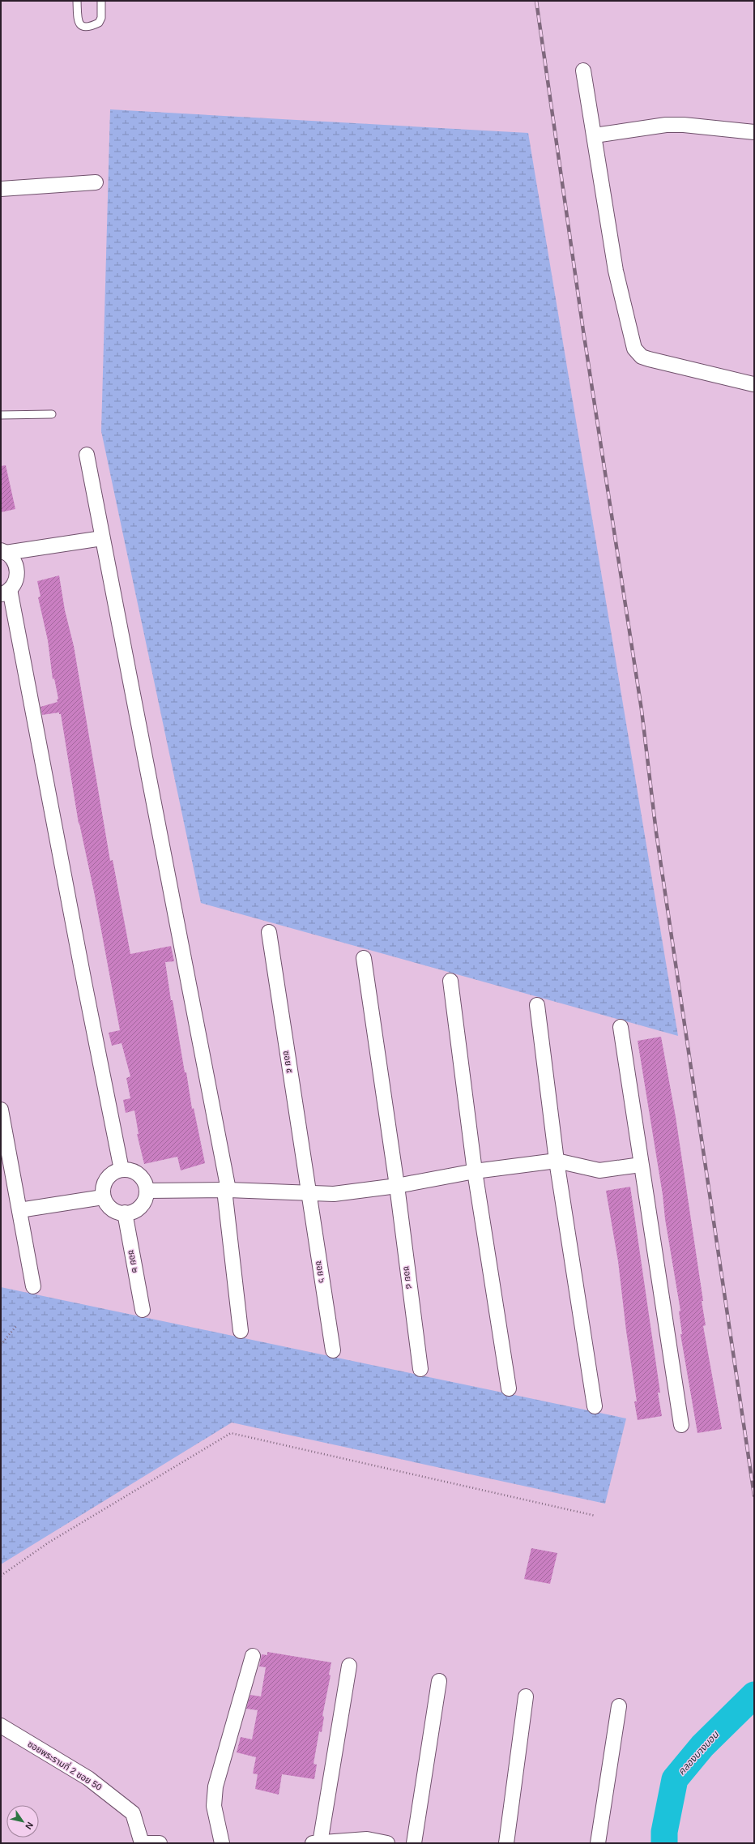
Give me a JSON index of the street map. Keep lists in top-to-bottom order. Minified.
{"streets":{"street":["ซอย ๕","ซอย ๒","ซอย ๖","ซอย ๘","ซอยพระรามที่ 2 ซอย 50"]},"crossings":[["ซอย ๕","ซอย ๖"]],"water":["คลองบางบอน"],"north":"bottom right"}
